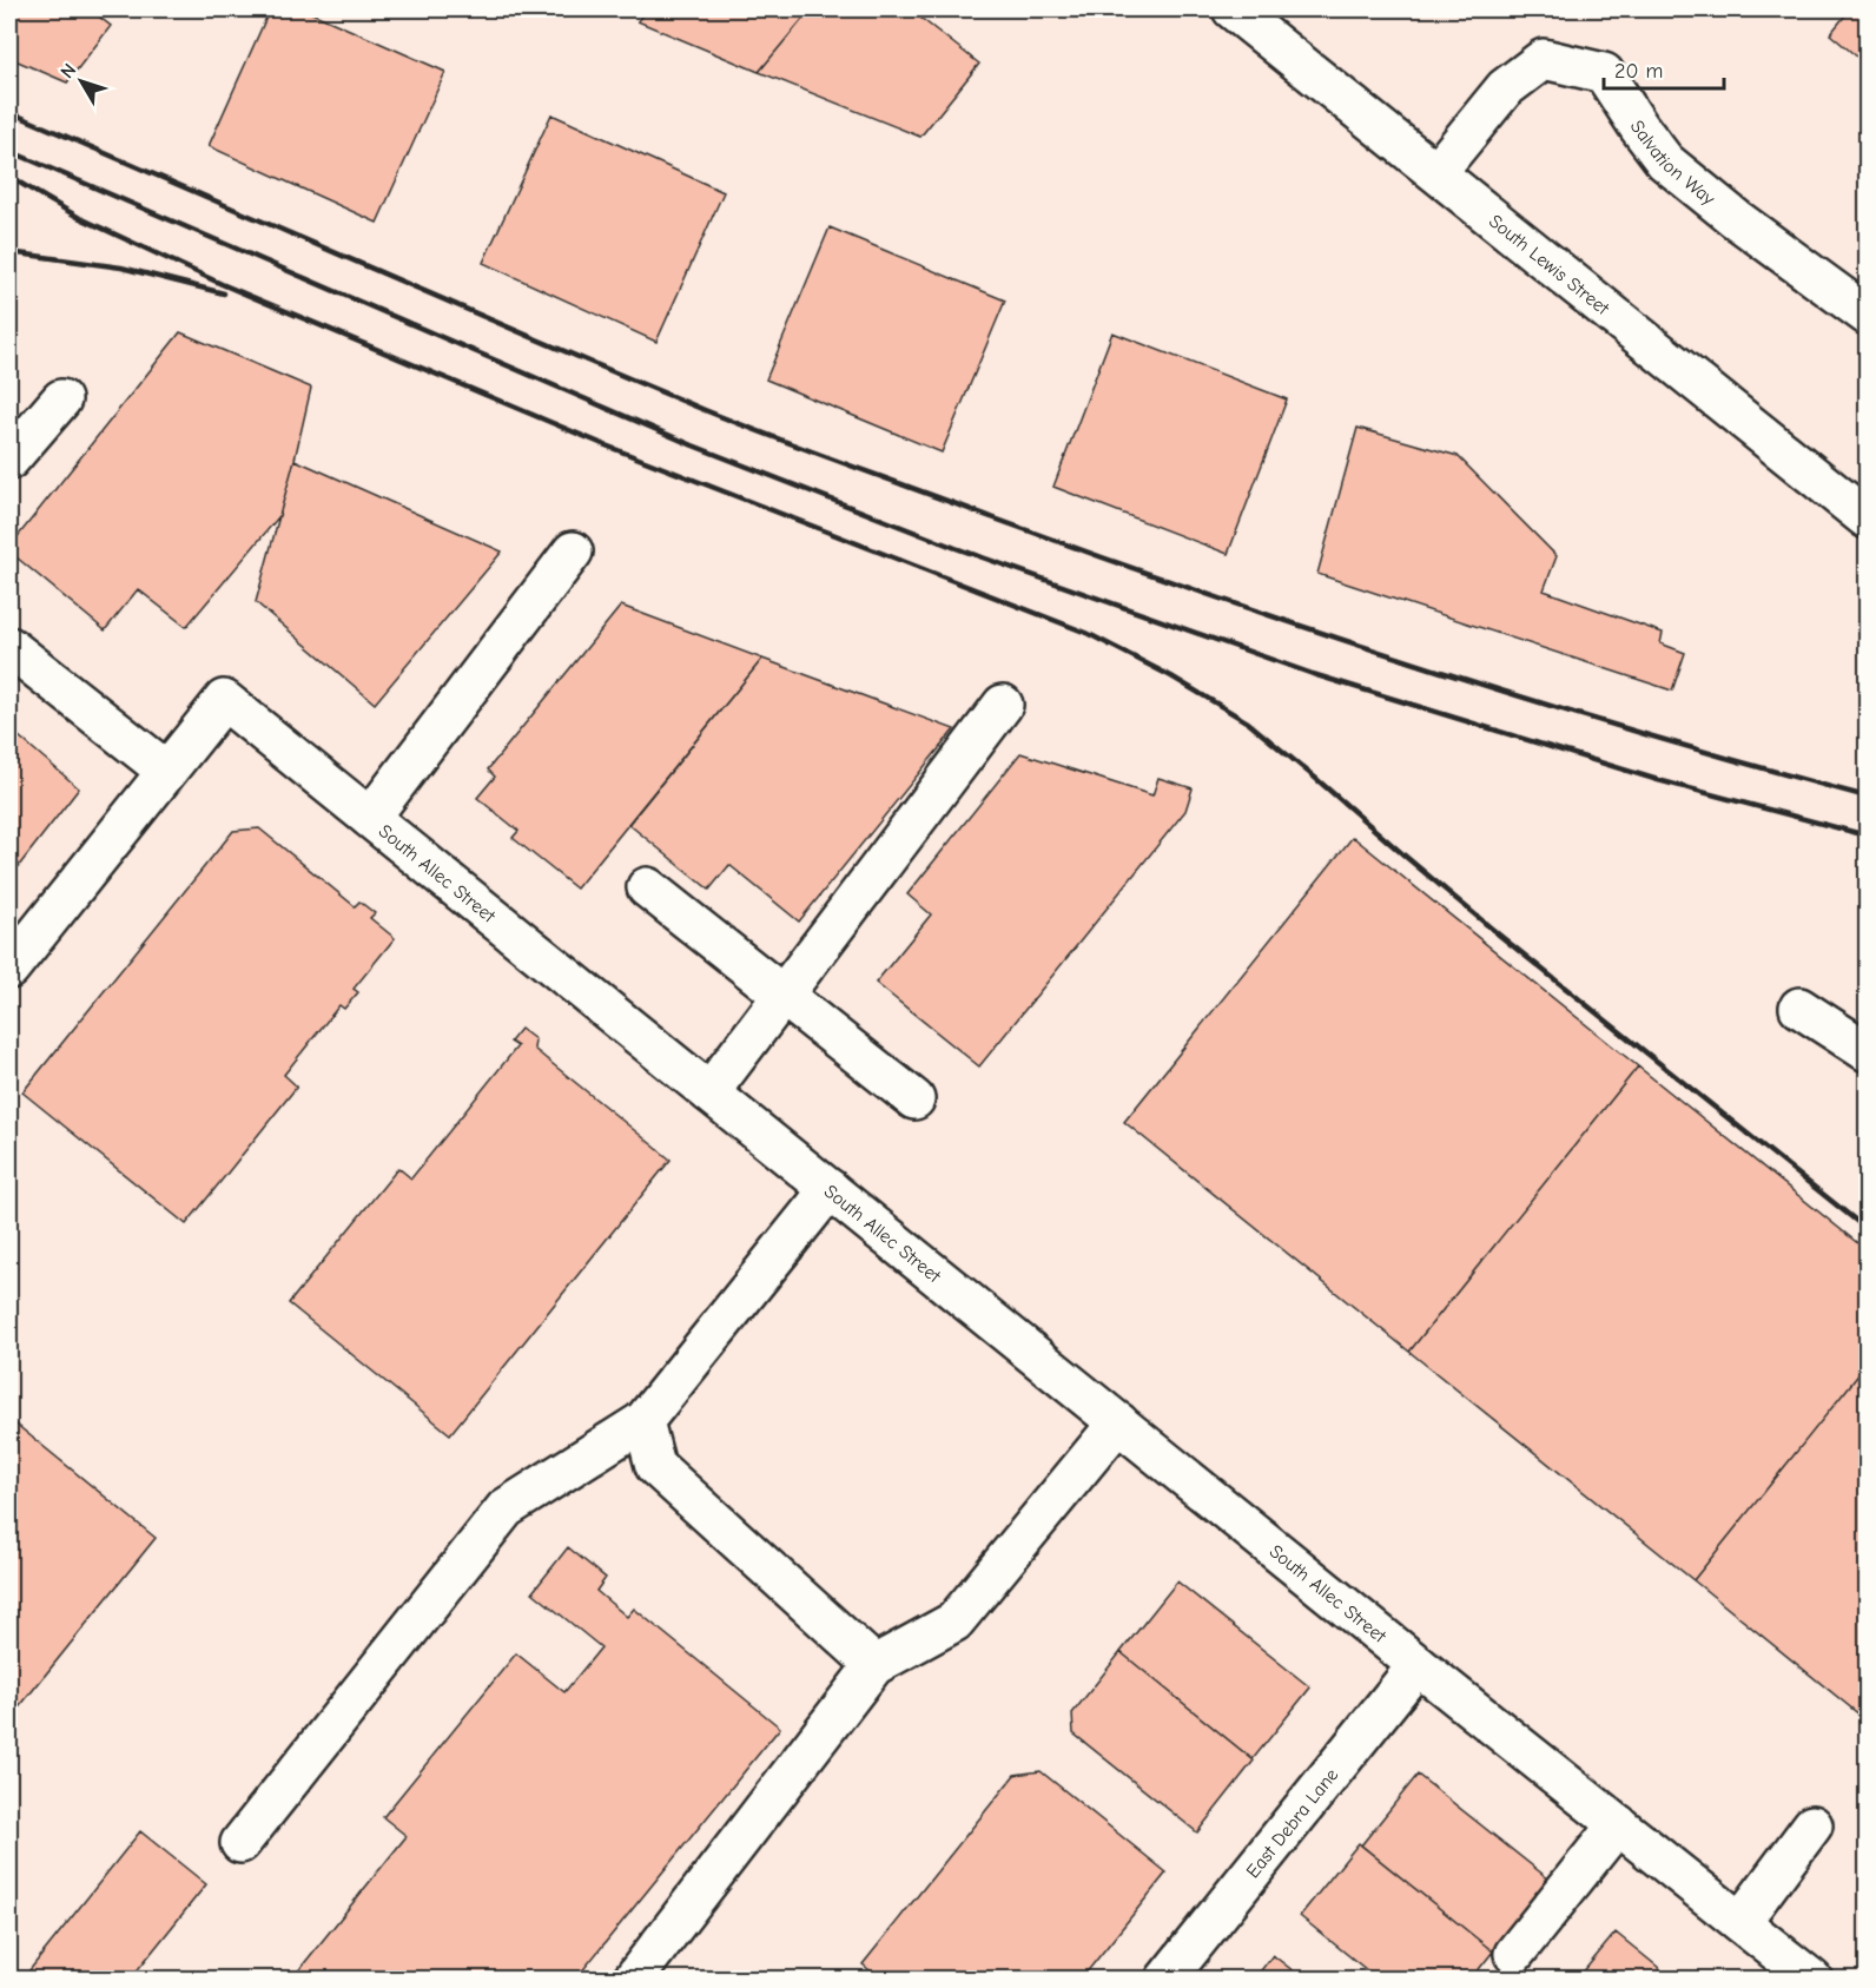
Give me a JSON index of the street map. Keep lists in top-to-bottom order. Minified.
{"streets":{"street":["Salvation Way","South Lewis Street","South Allec Street","East Debra Lane"]},"crossings":[["Salvation Way","South Lewis Street"],["South Allec Street","East Debra Lane"]],"scale_bar":"20 m","north":"top left"}
